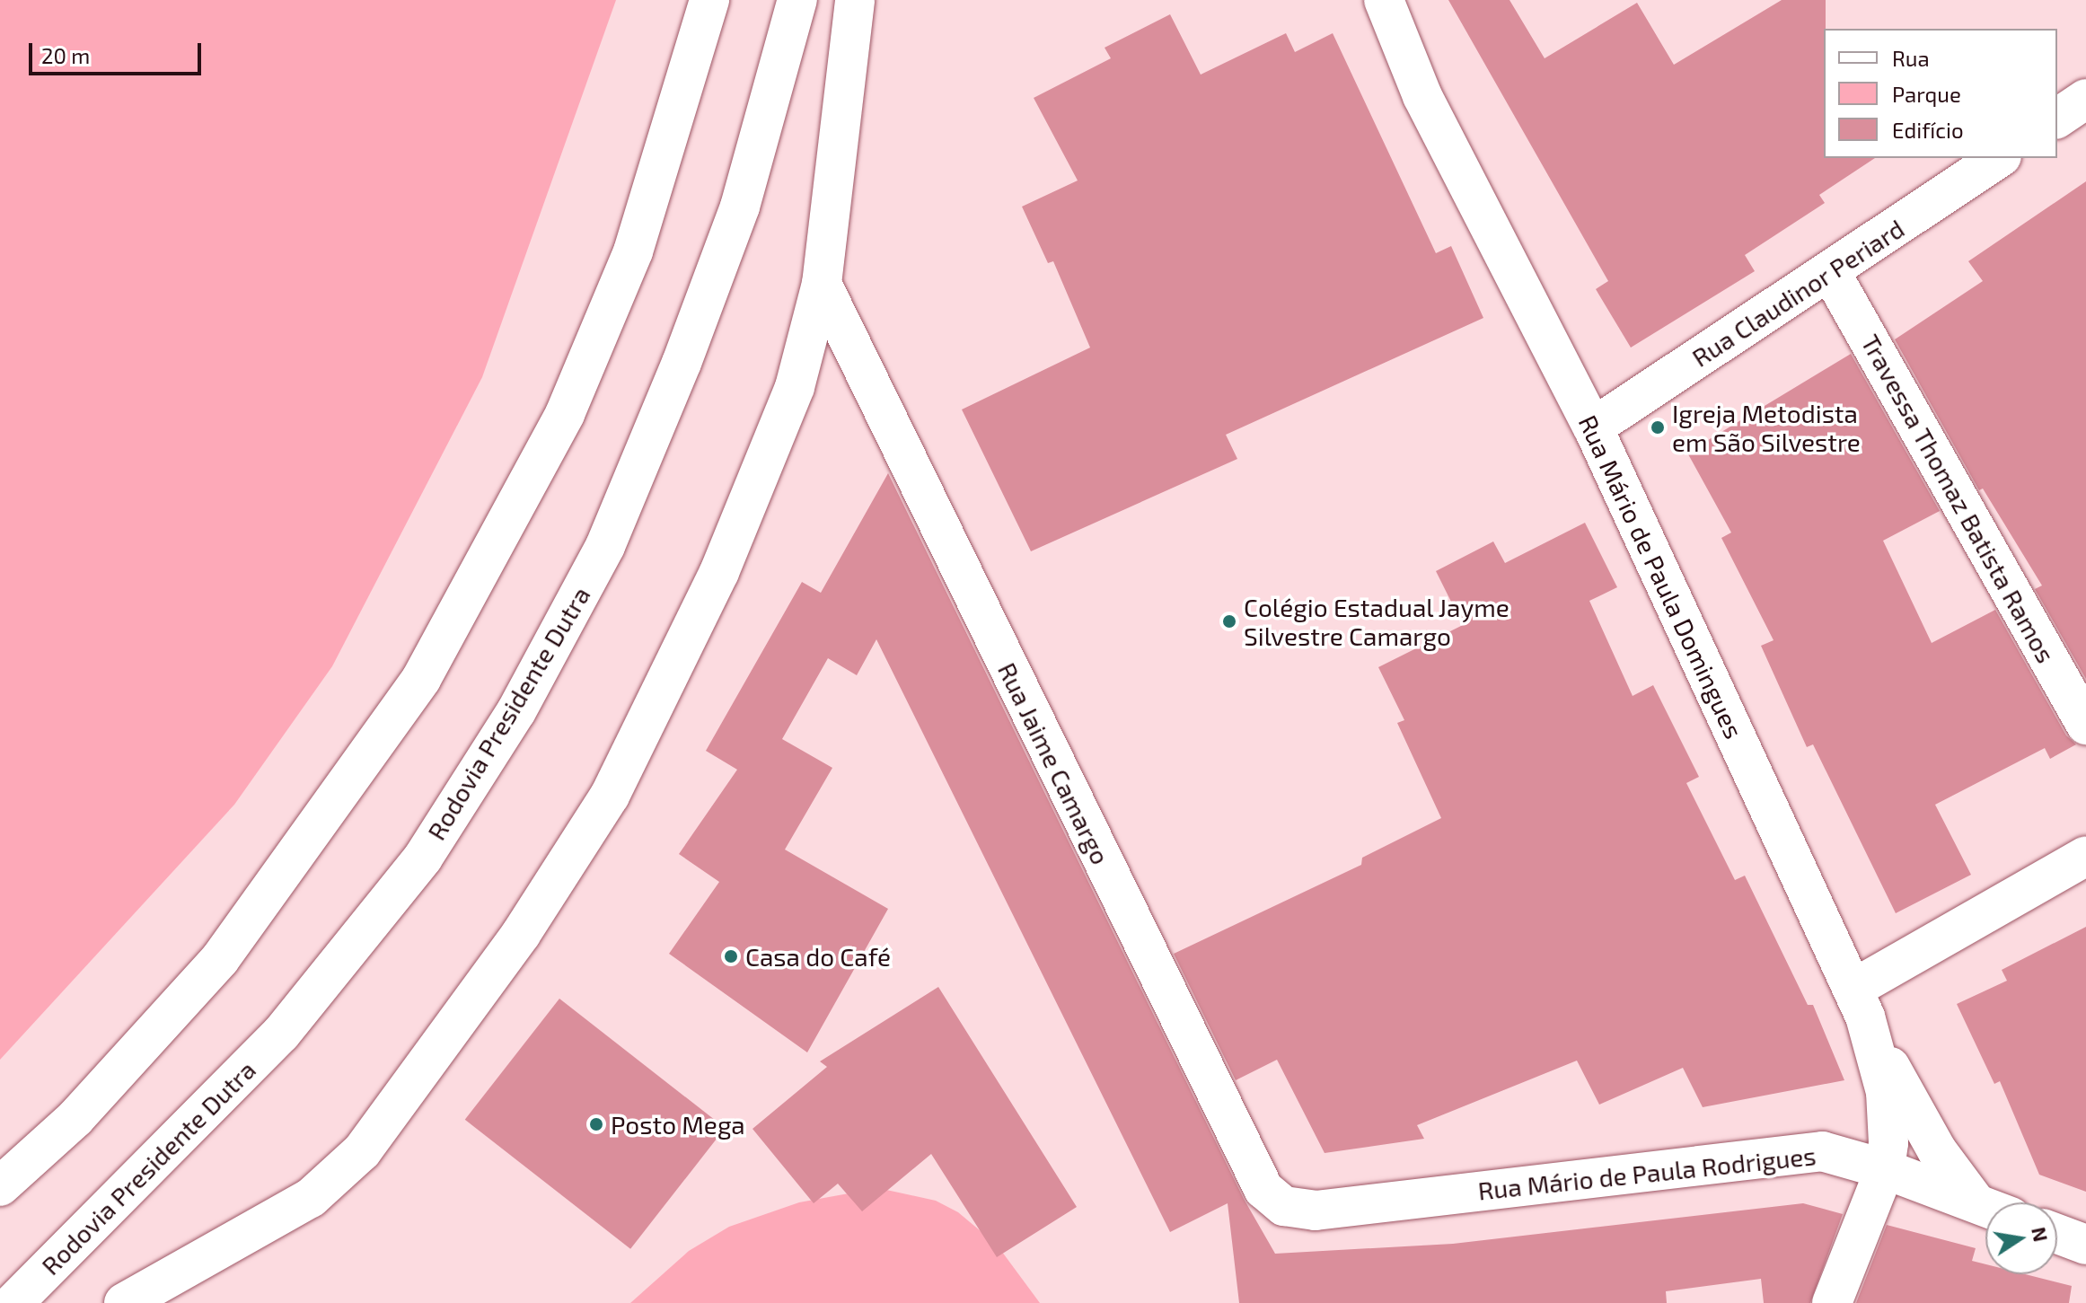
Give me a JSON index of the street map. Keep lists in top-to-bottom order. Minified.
{"streets":{"main road":["Rua Claudinor Periard","Travessa Thomaz Batista Ramos","Rua Mário de Paula Domingues","Rodovia Presidente Dutra","Rua Jaime Camargo","Rua Mário de Paula Rodrigues"]},"crossings":[["Rua Claudinor Periard","Travessa Thomaz Batista Ramos"],["Rua Claudinor Periard","Rua Mário de Paula Domingues"],["Rua Mário de Paula Domingues","Rua Mário de Paula Rodrigues"],["Rua Jaime Camargo","Rua Mário de Paula Rodrigues"]],"places":["Igreja Metodista em São Silvestre","Colégio Estadual Jayme Silvestre Camargo","Casa do Café","Posto Mega"],"legend":["Rua","Parque","Edifício"],"scale_bar":"20 m","north":"right"}
